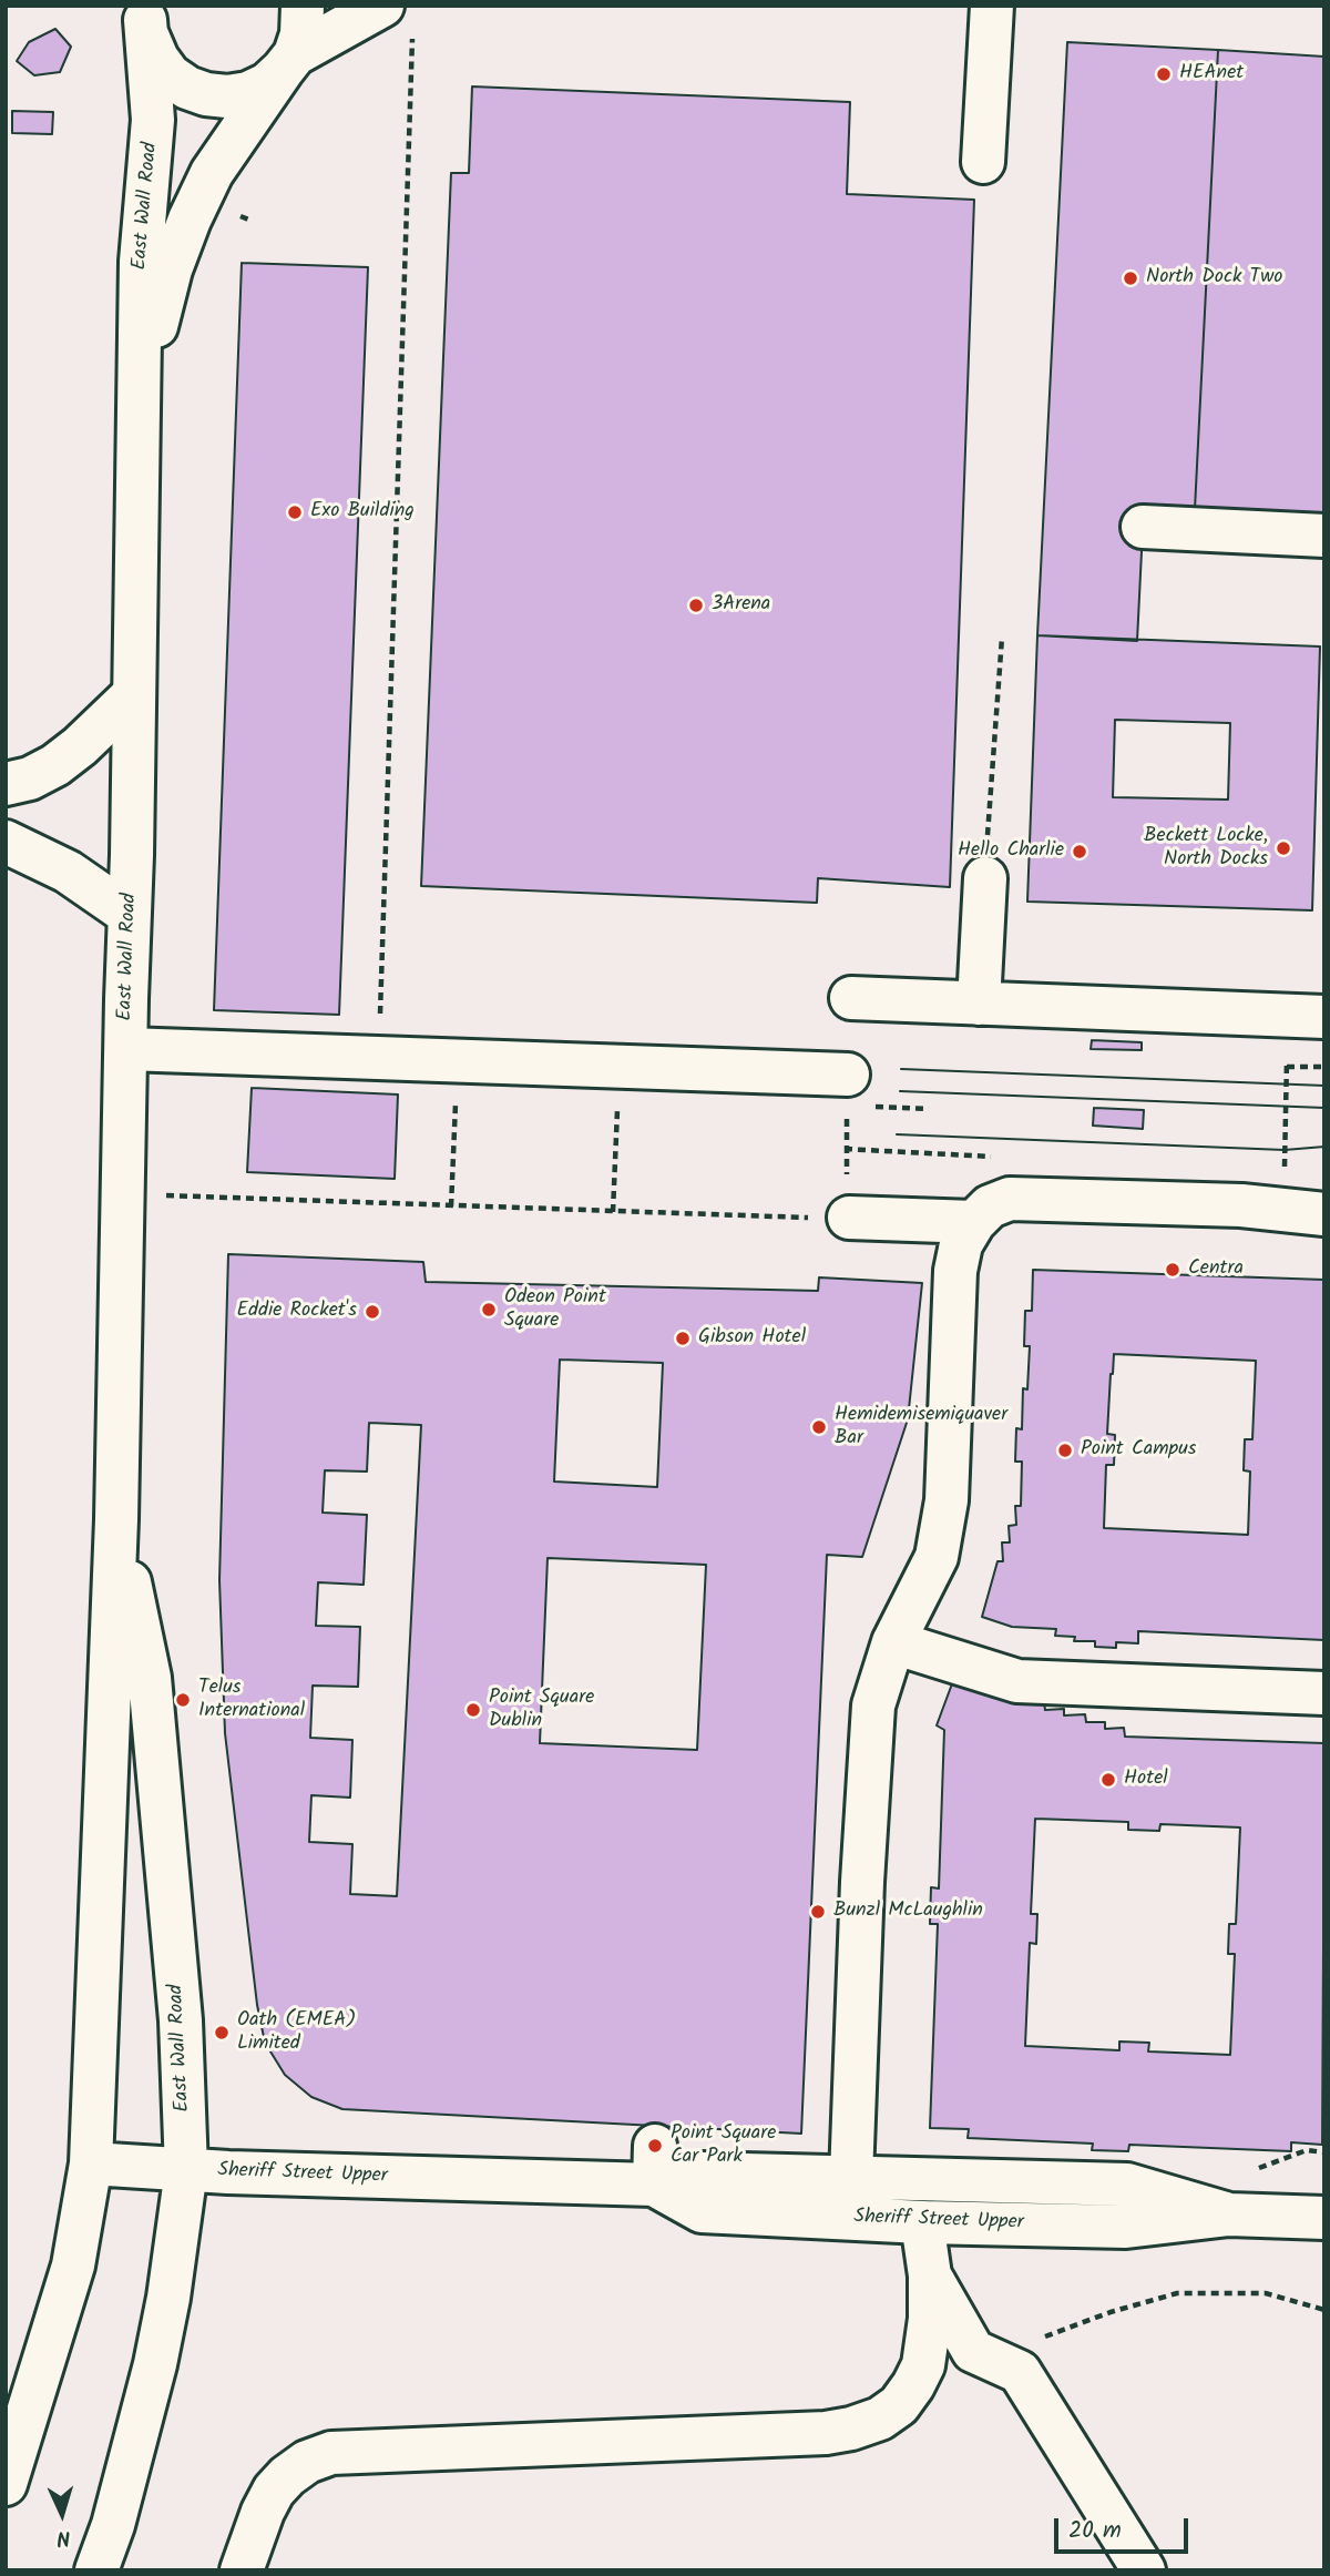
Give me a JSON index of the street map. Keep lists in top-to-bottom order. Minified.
{"streets":{"main road":["East Wall Road","Sheriff Street Upper"]},"crossings":[["East Wall Road","Sheriff Street Upper"]],"places":["HEAnet","North Dock Two","Exo Building","3Arena","Beckett Locke, North Docks","Hello Charlie","Centra","Odeon Point Square","Eddie Rocket's","Gibson Hotel","Hemidemisemiquaver Bar","Point Campus","Telus International","Point Square Dublin","Hotel","Bunzl McLaughlin","Oath (EMEA) Limited","Point Square Car Park"],"scale_bar":"20 m","north":"bottom"}
